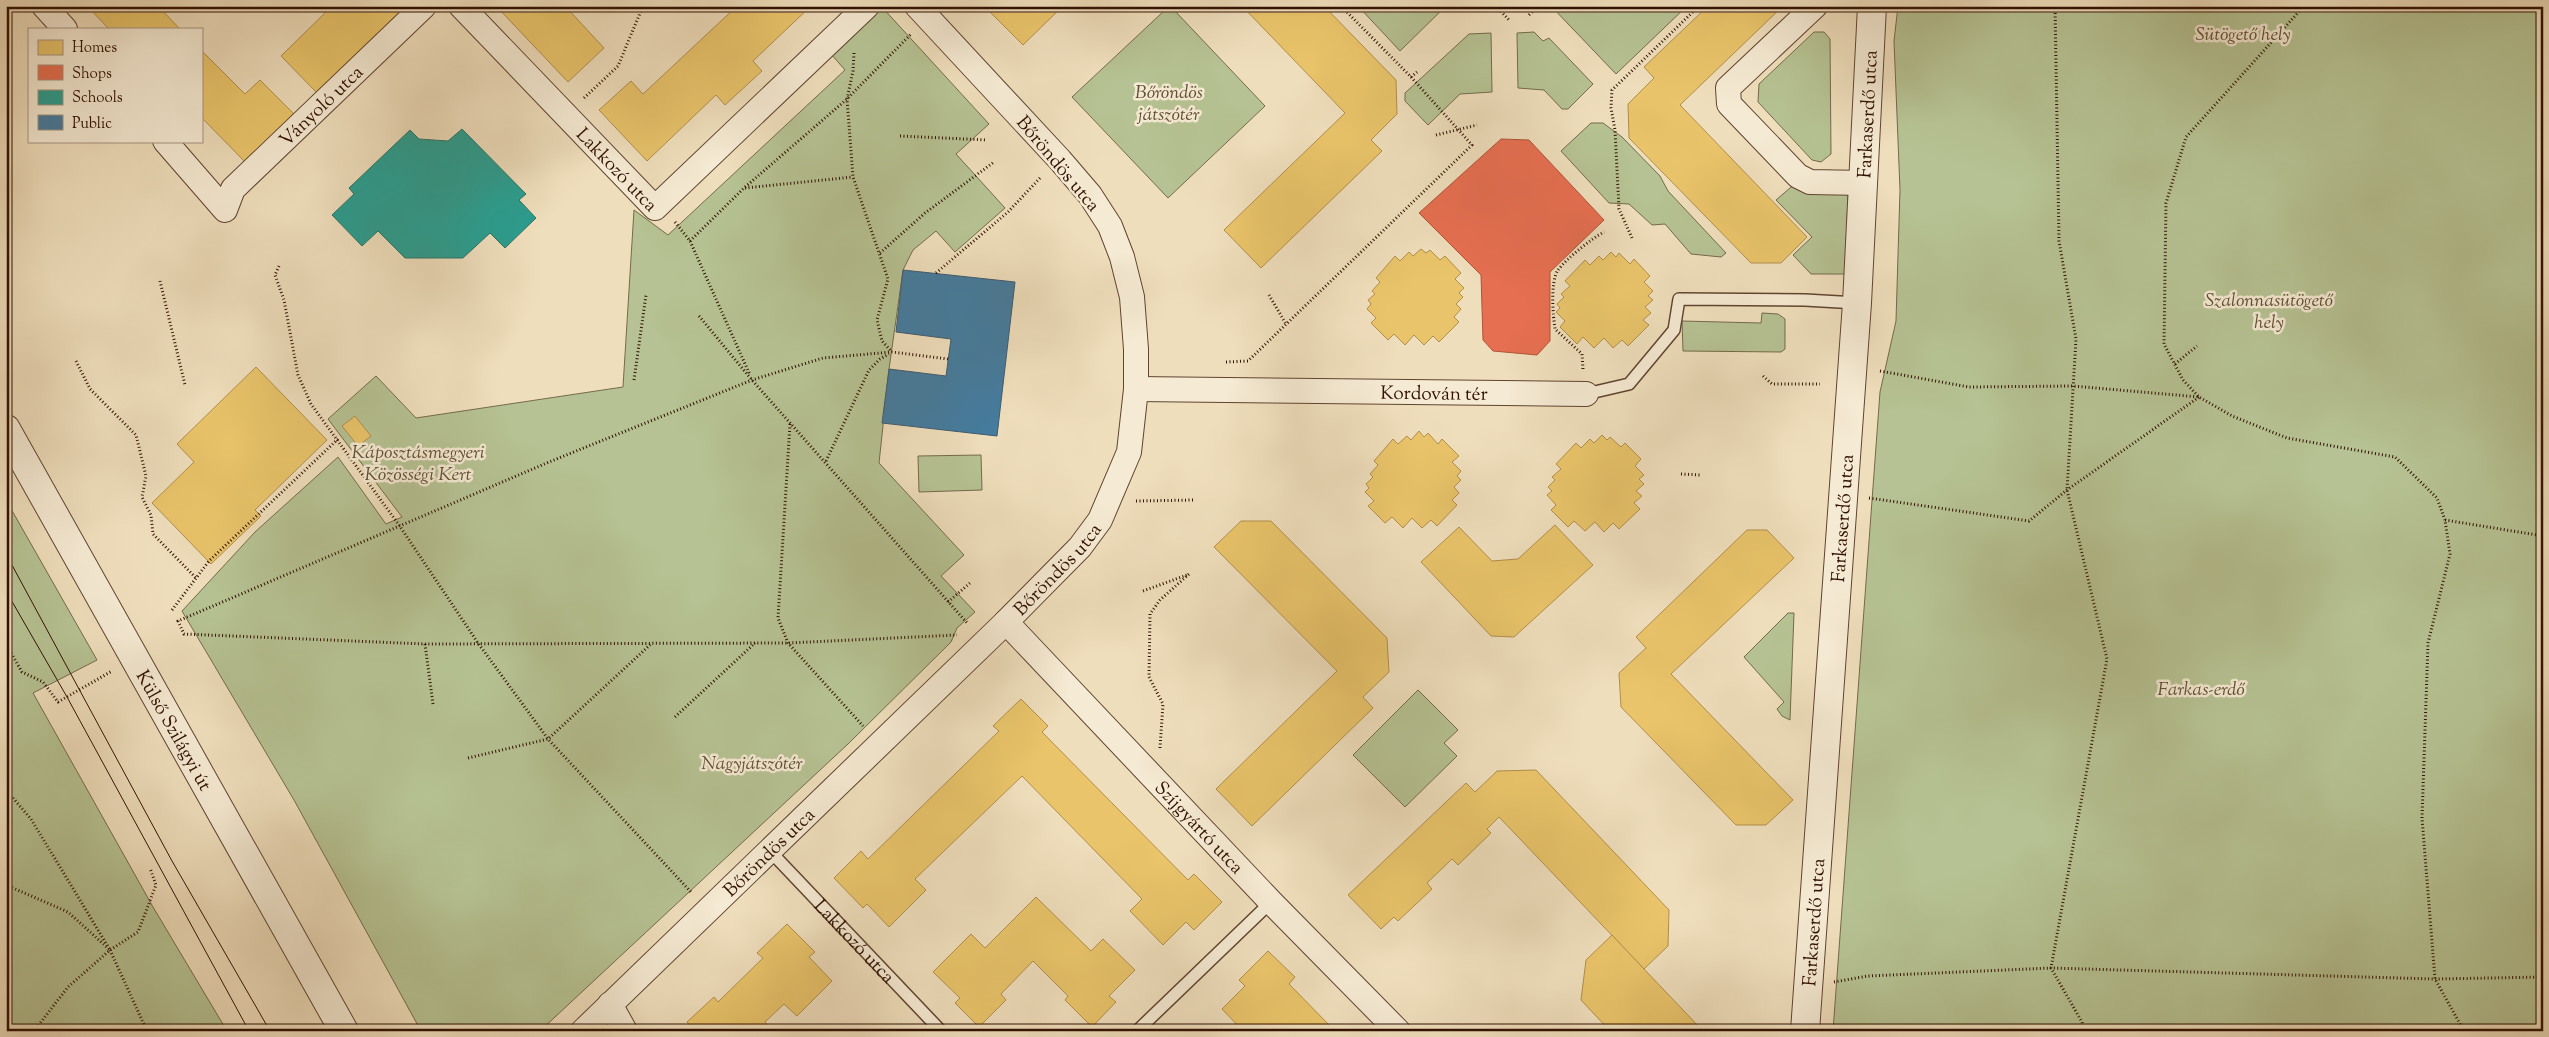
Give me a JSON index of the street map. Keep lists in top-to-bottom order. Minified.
{"streets":{"street":["Ványoló utca","Farkaserdő utca","Lakkozó utca","Bőröndös utca","Kordován tér","Külső Szilágyi út","Szíjgyártó utca"]},"crossings":[["Farkaserdő utca","Kordován tér"],["Lakkozó utca","Bőröndös utca"],["Bőröndös utca","Kordován tér"],["Bőröndös utca","Szíjgyártó utca"]],"parks":["Sütögető hely","Bőröndös játszótér","Szalonnasütögető hely","Káposztásmegyeri Közösségi Kert","Farkas-erdő","Nagyjátszótér"],"legend":["Homes","Shops","Schools","Public"]}
